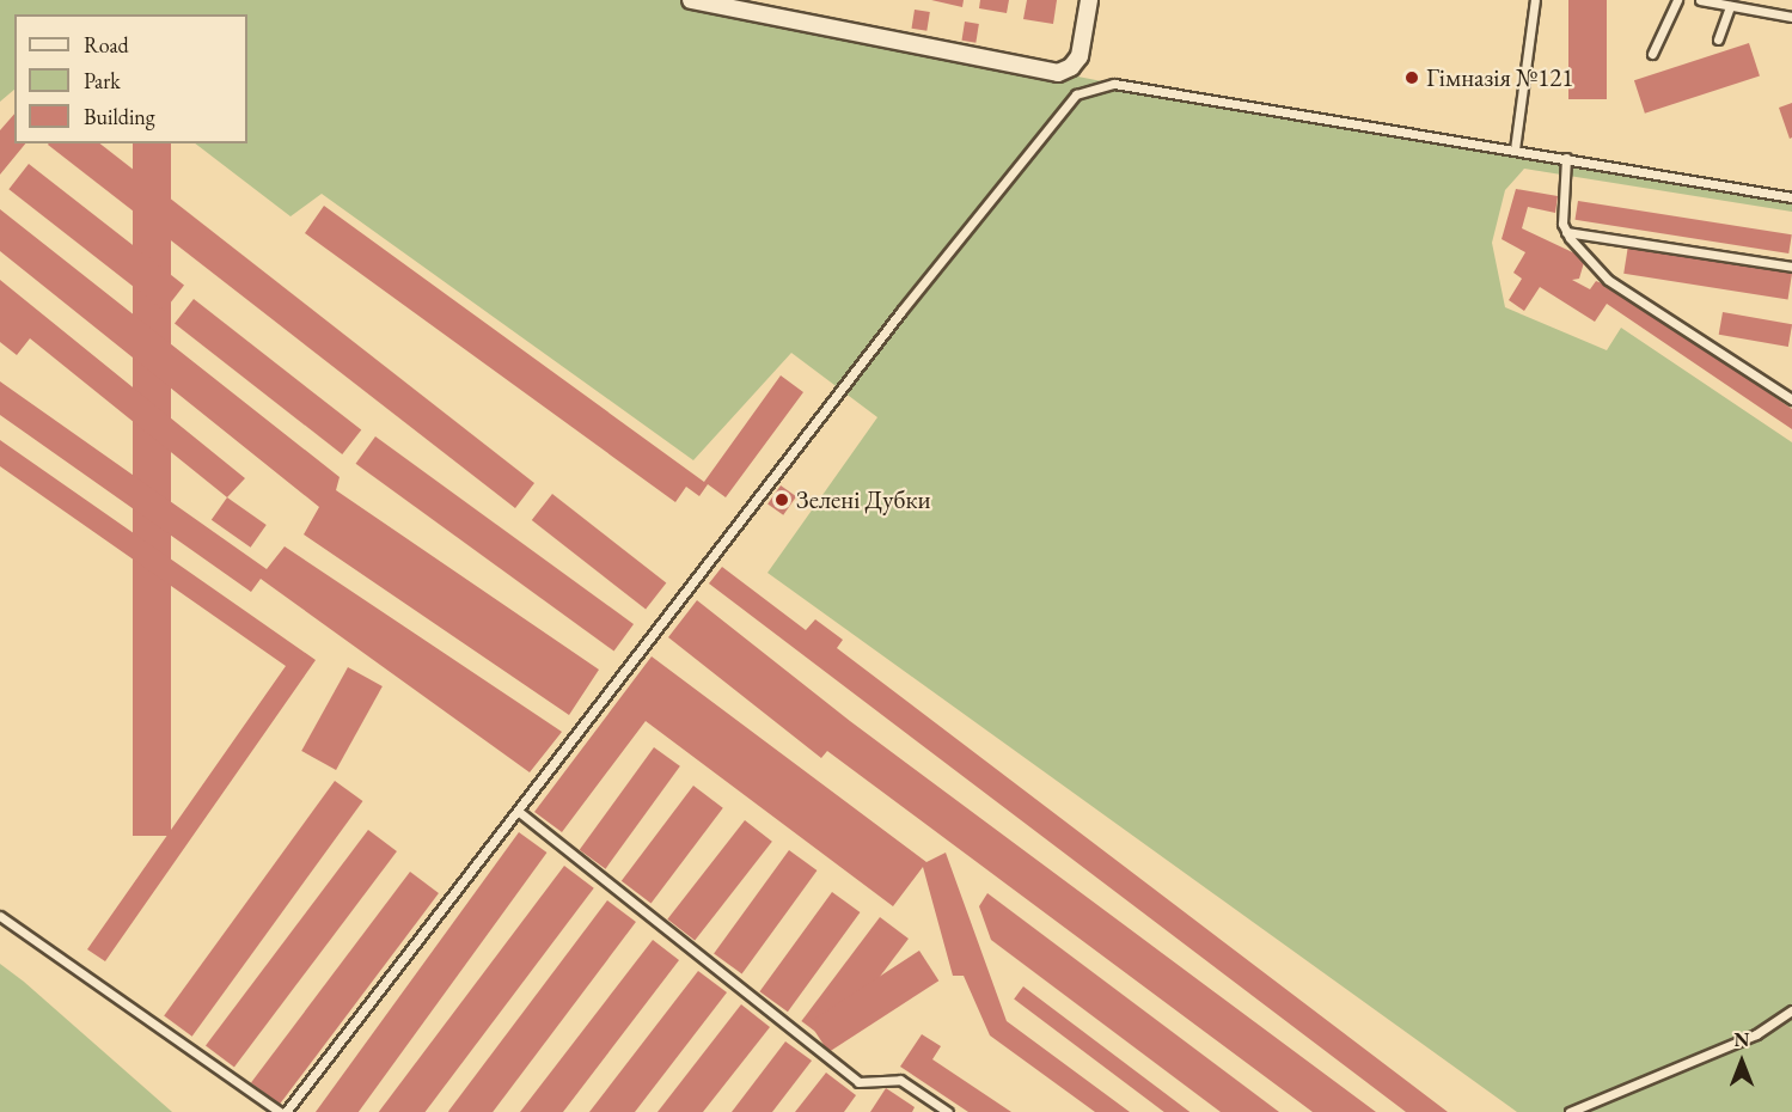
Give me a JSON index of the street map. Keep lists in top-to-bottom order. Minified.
{"places":["Гімназія №121","Зелені Дубки"],"legend":["Road","Park","Building"],"north":"top"}
